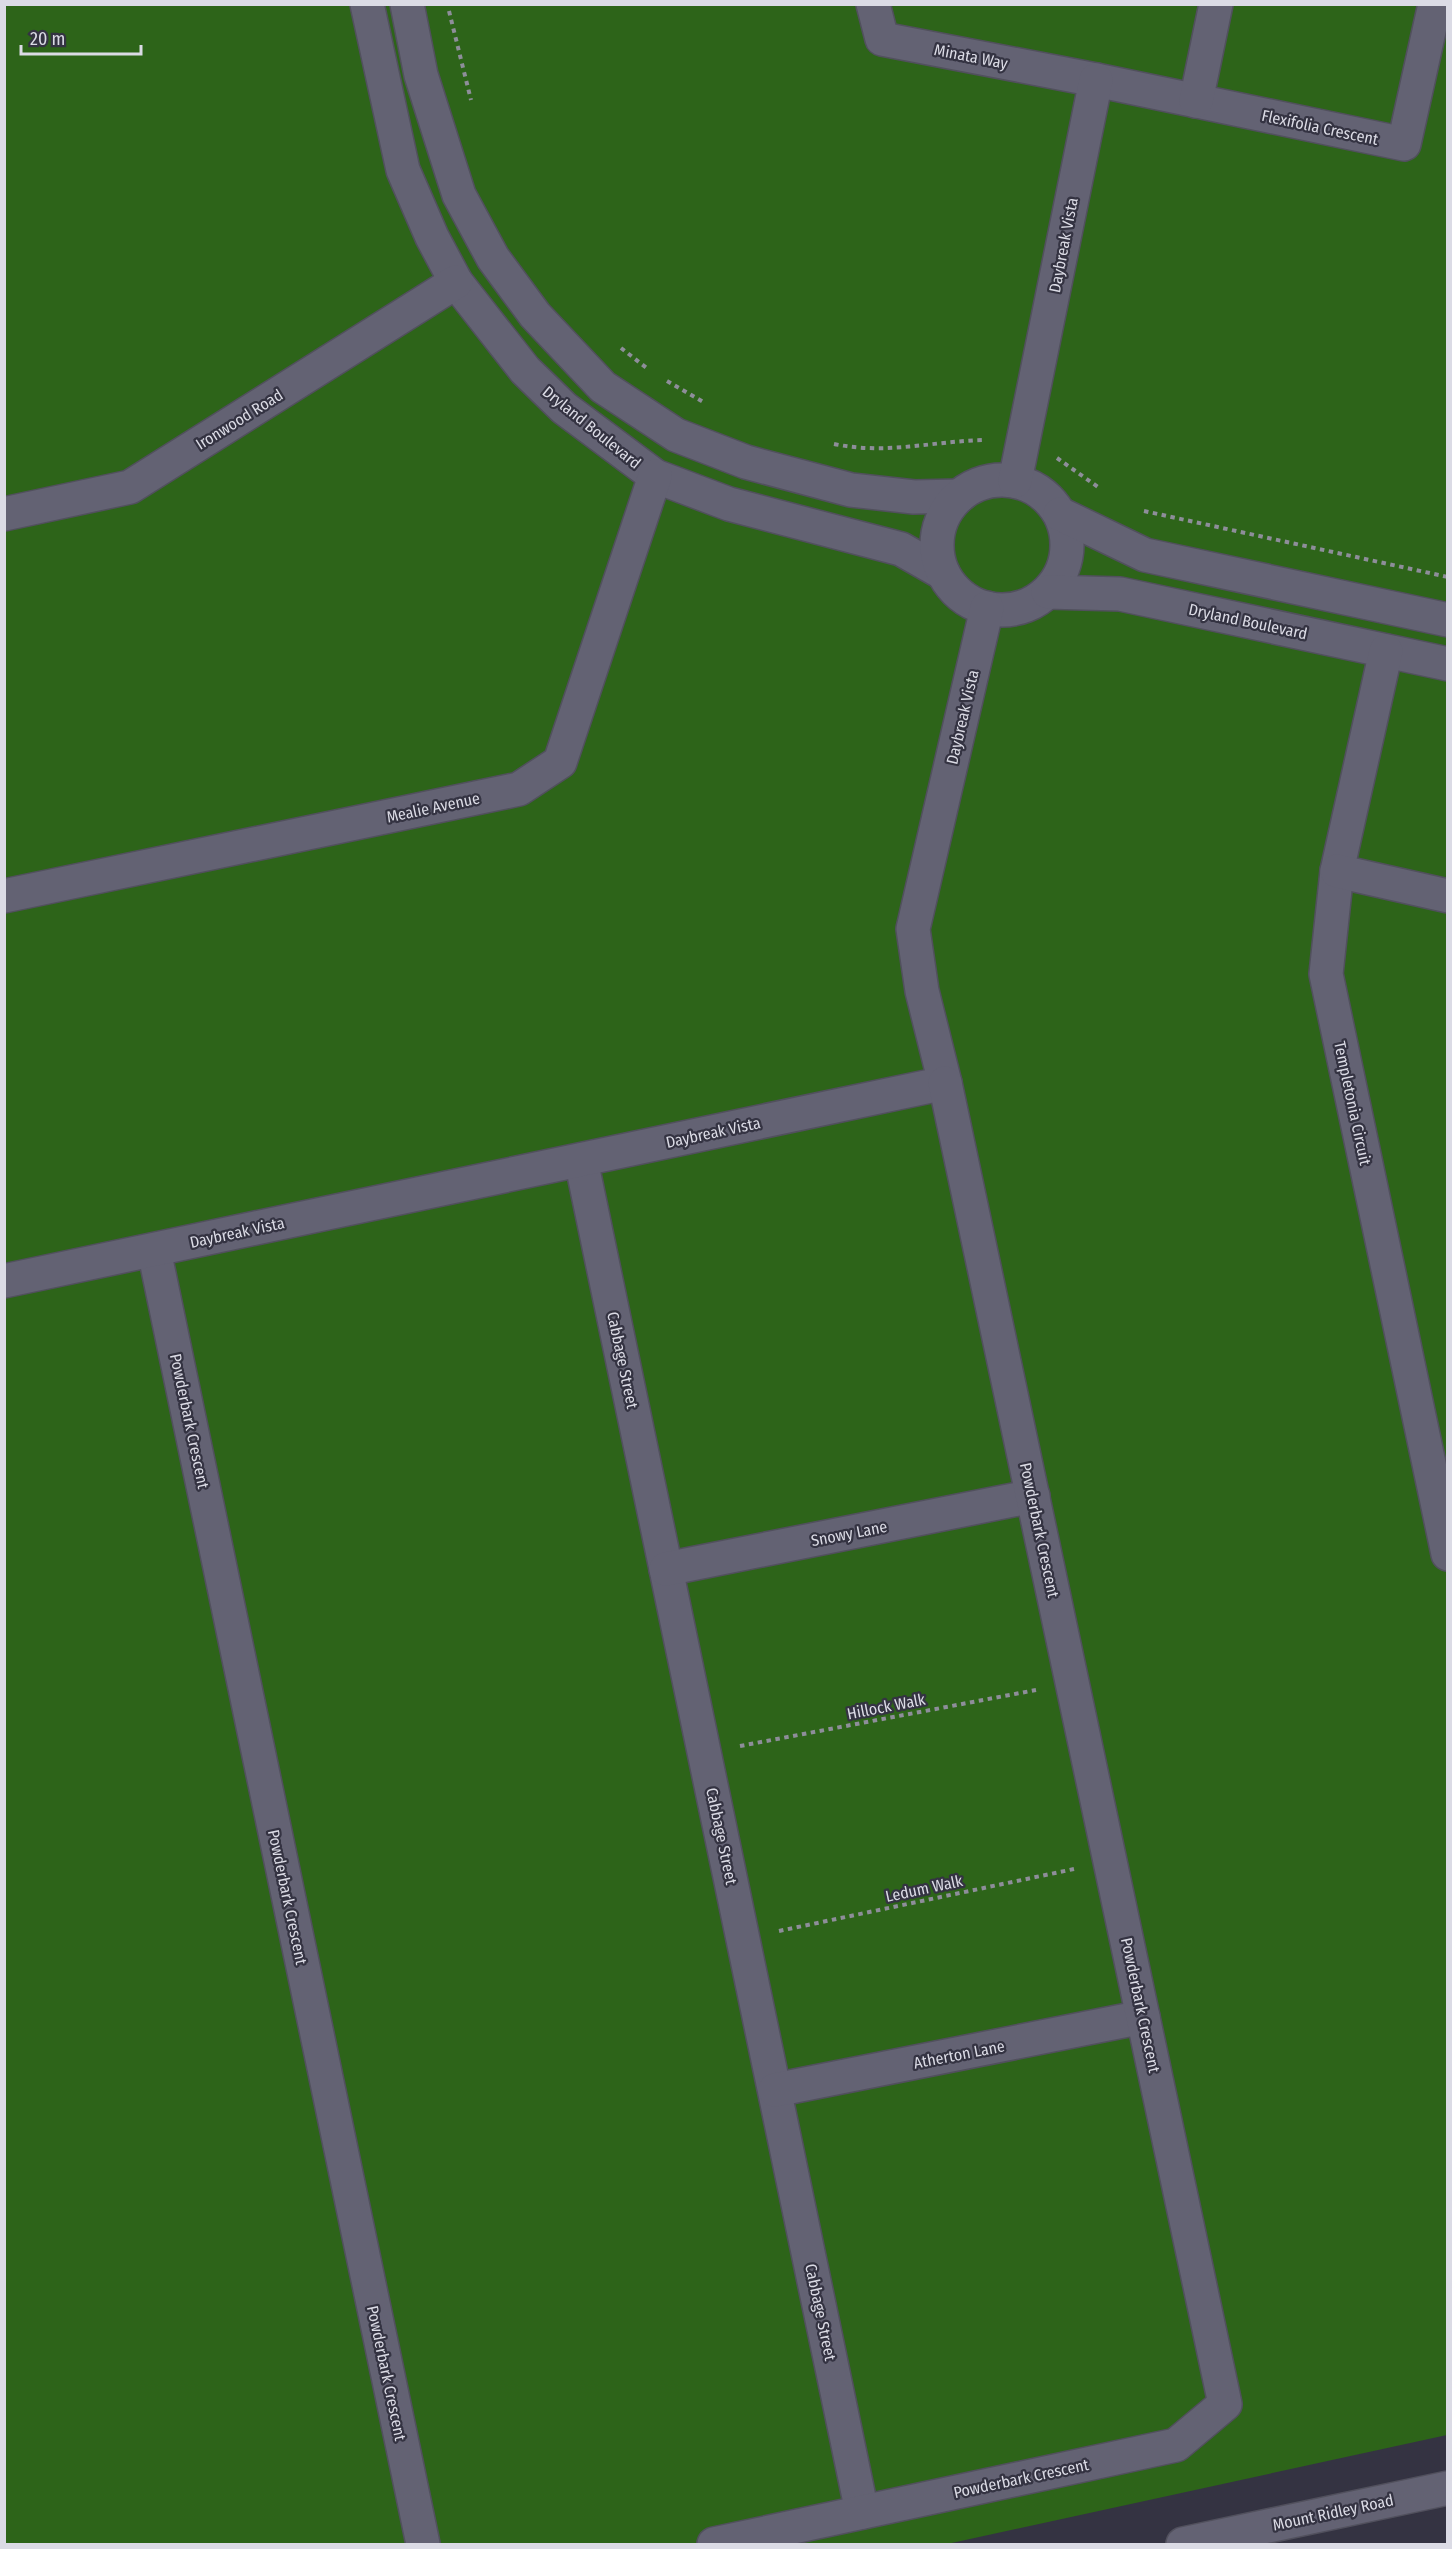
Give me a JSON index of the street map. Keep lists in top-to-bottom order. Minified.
{"streets":{"street":["Minata Way","Flexifolia Crescent","Daybreak Vista","Ironwood Road","Dryland Boulevard","Mealie Avenue","Templetonia Circuit","Cabbage Street","Powderbark Crescent","Snowy Lane","Atherton Lane","Mount Ridley Road"],"path":["Hillock Walk","Ledum Walk"]},"crossings":[["Minata Way","Flexifolia Crescent"],["Minata Way","Daybreak Vista"],["Flexifolia Crescent","Daybreak Vista"],["Daybreak Vista","Dryland Boulevard"],["Daybreak Vista","Cabbage Street"],["Daybreak Vista","Powderbark Crescent"],["Ironwood Road","Dryland Boulevard"],["Dryland Boulevard","Mealie Avenue"],["Dryland Boulevard","Templetonia Circuit"],["Cabbage Street","Powderbark Crescent"],["Cabbage Street","Snowy Lane"],["Cabbage Street","Hillock Walk"],["Cabbage Street","Ledum Walk"],["Cabbage Street","Atherton Lane"],["Powderbark Crescent","Snowy Lane"],["Powderbark Crescent","Hillock Walk"],["Powderbark Crescent","Ledum Walk"],["Powderbark Crescent","Atherton Lane"]],"scale_bar":"20 m"}
